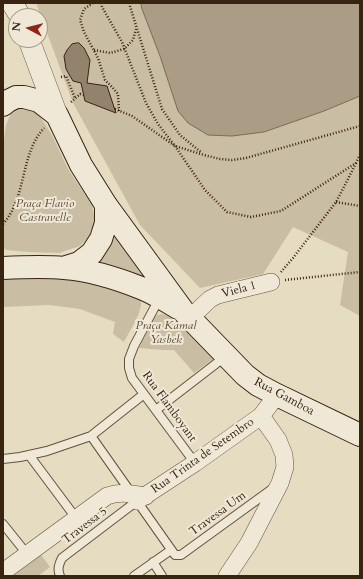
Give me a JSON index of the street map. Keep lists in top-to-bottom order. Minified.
{"streets":{"main road":["Rua Gamboa"],"street":["Viela 1","Rua Trinta de Setembro"],"lane":["Rua Flamboyant","Travessa Um","Travessa 5"]},"crossings":[["Viela 1","Rua Gamboa"],["Rua Gamboa","Rua Flamboyant"],["Rua Gamboa","Rua Trinta de Setembro"],["Rua Flamboyant","Rua Trinta de Setembro"],["Rua Trinta de Setembro","Travessa Um"],["Rua Trinta de Setembro","Travessa 5"]],"parks":["Praça Flavio Castravelle","Praça Kamal Yasbek"],"north":"left"}
